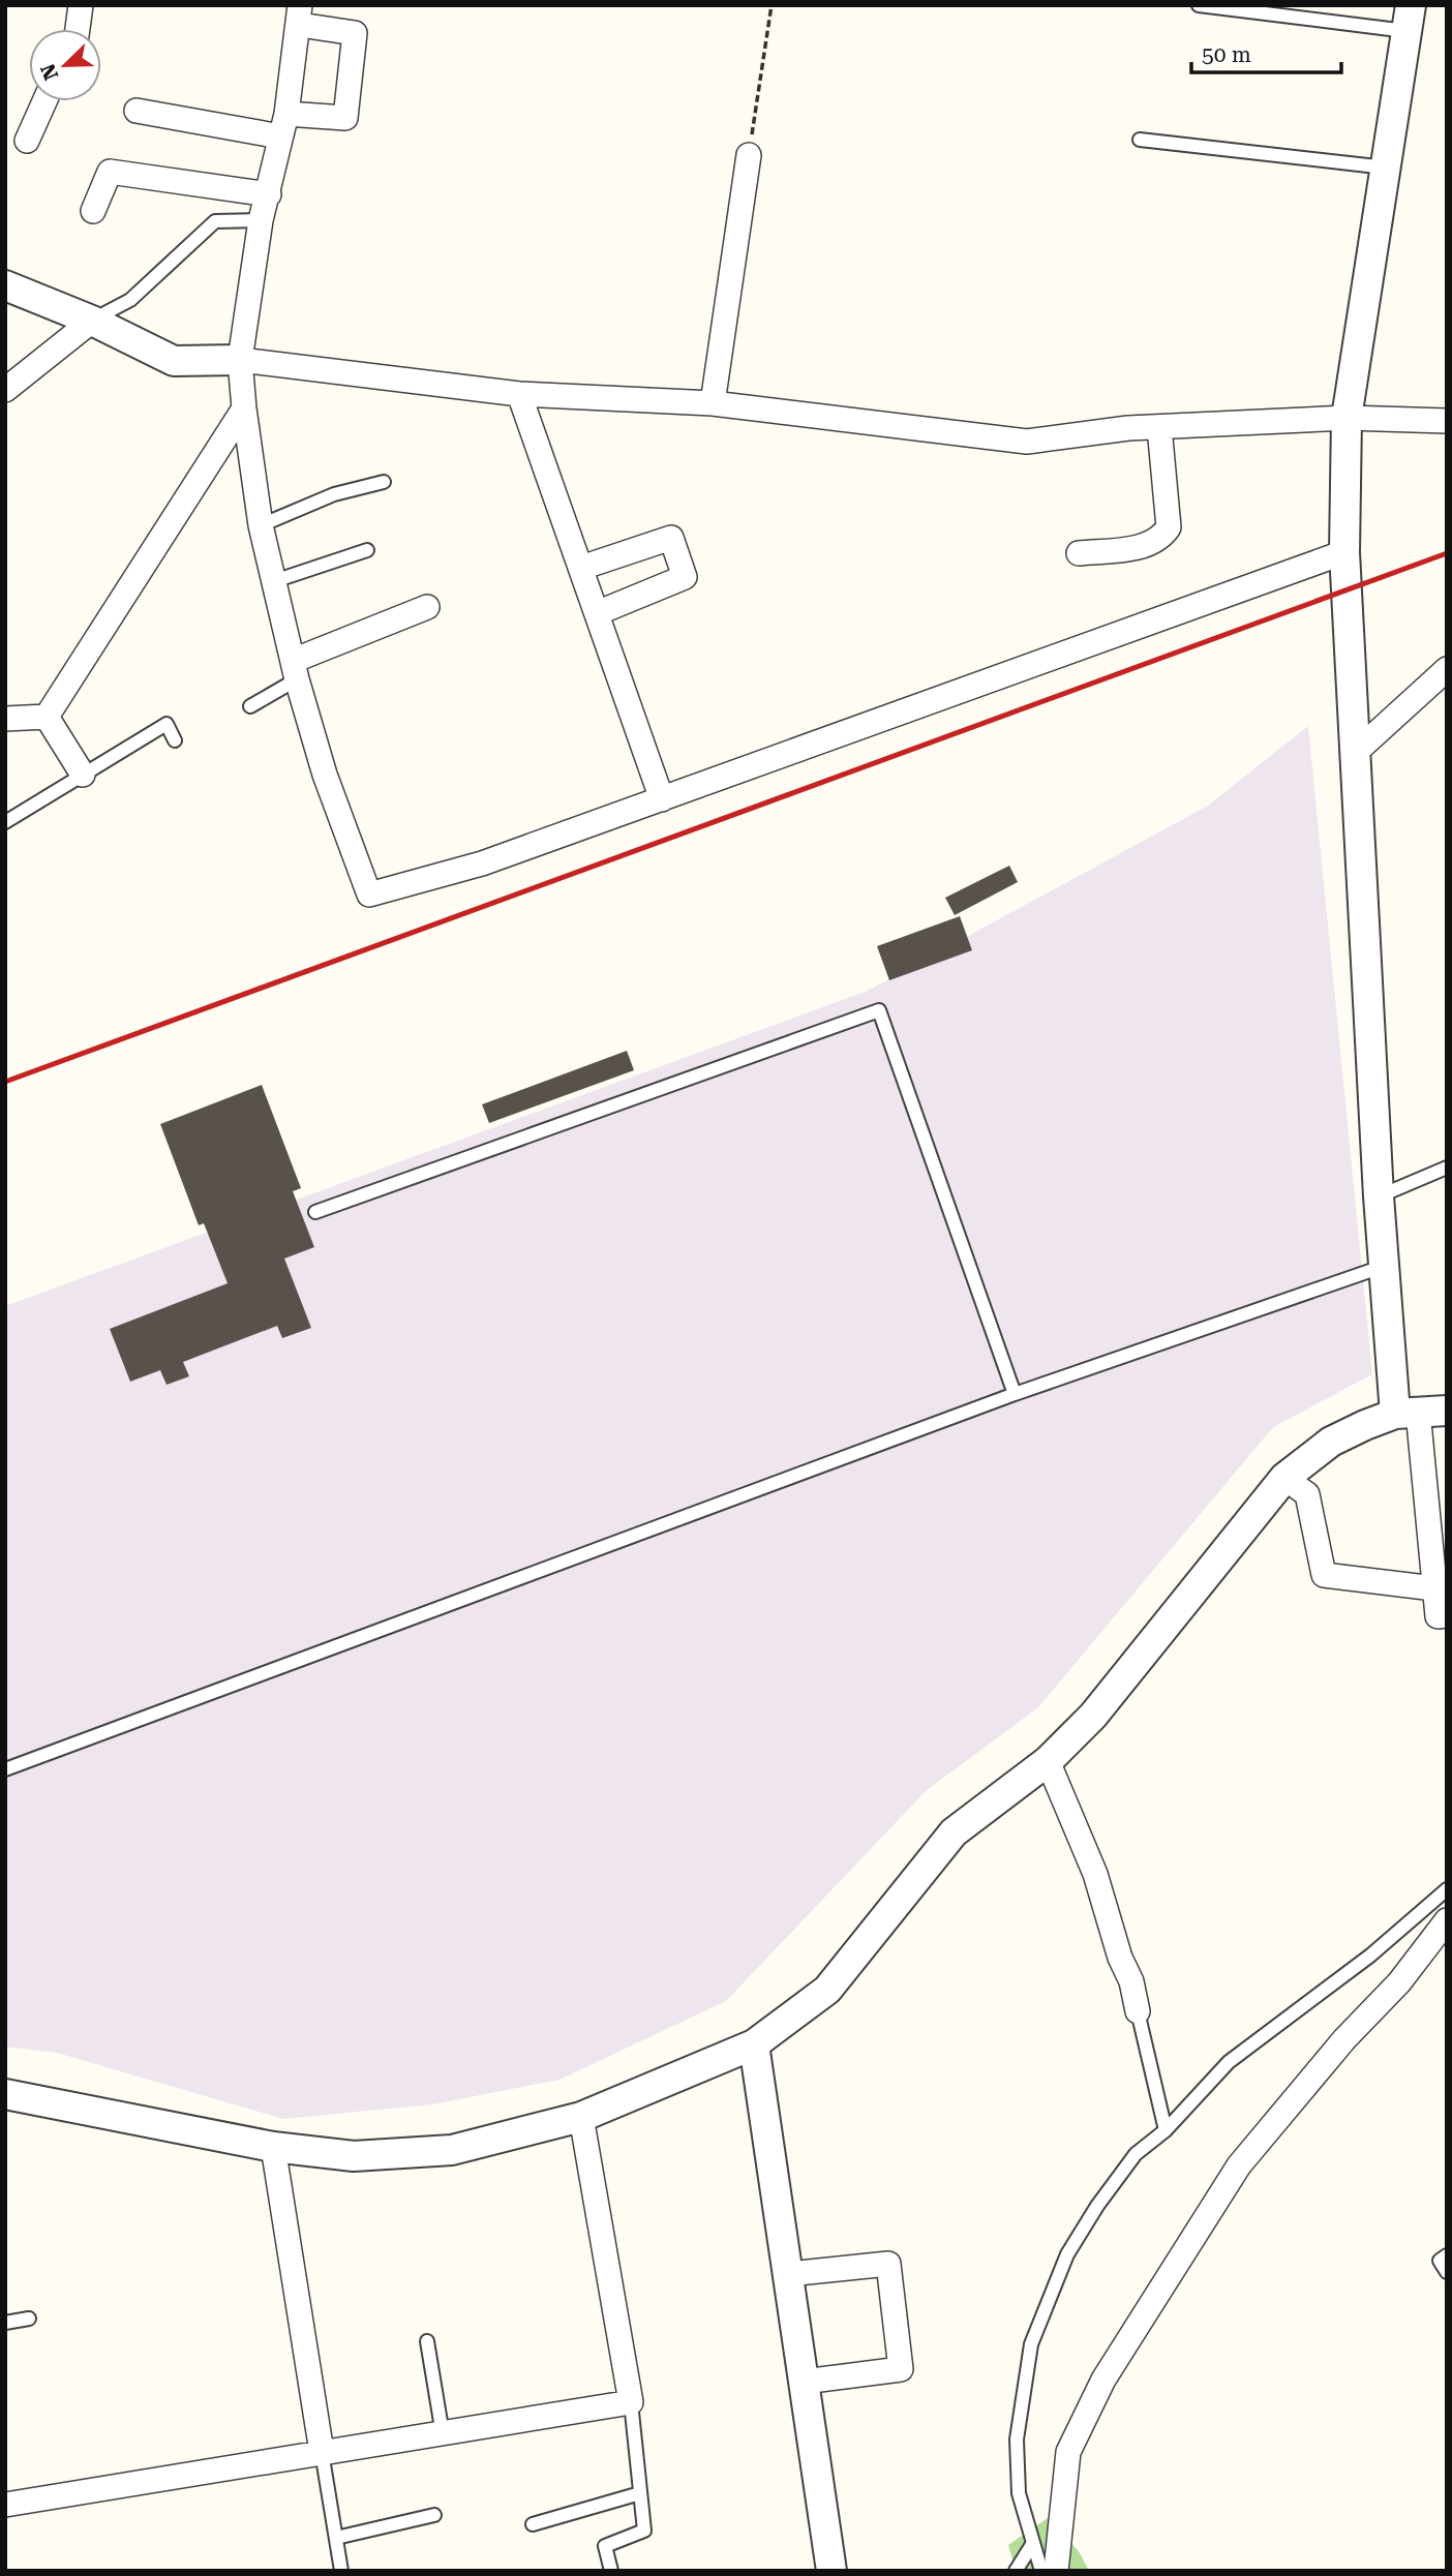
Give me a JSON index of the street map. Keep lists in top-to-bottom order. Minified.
{"scale_bar":"50 m","north":"bottom left"}
